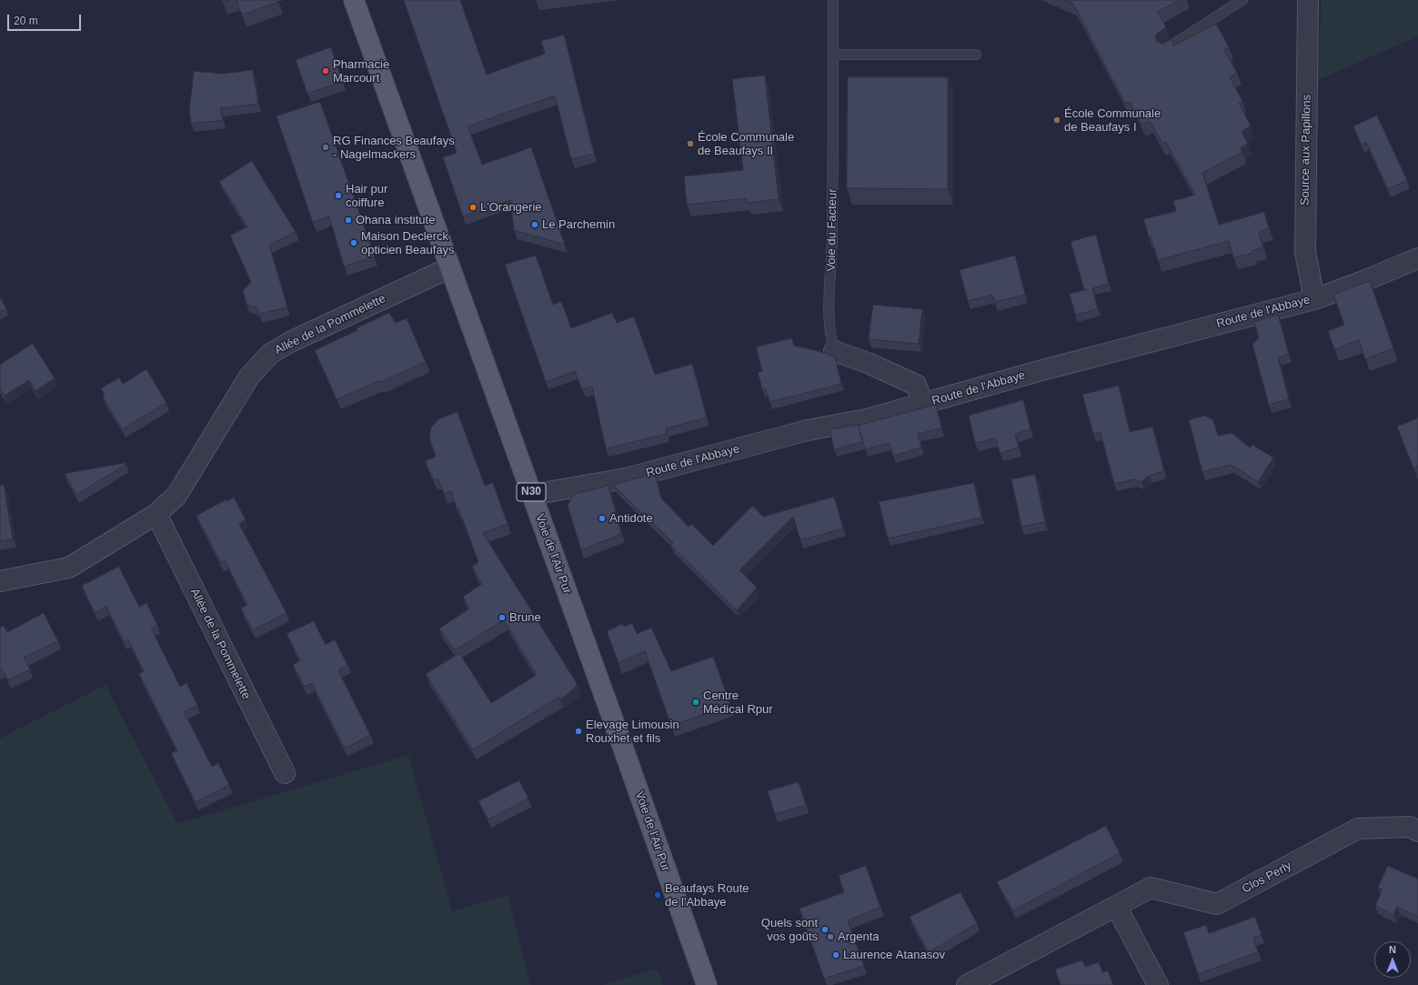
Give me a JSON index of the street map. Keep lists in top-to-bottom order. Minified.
{"streets":{"main road":["N30","Voie de l'Air Pur"],"street":["Source aux Papillons","Voie du Facteur","Route de l'Abbaye","Allée de la Pommelette","Clos Perly"]},"crossings":[["Source aux Papillons","Route de l'Abbaye"],["Voie du Facteur","Route de l'Abbaye"],["Route de l'Abbaye","Voie de l'Air Pur"],["Allée de la Pommelette","Voie de l'Air Pur"]],"places":["Pharmacie Marcourt","École Communale de Beaufays I","École Communale de Beaufays II","RG Finances Beaufays - Nagelmackers","Hair pur coiffure","L'Orangerie","Ohana institute","Le Parchemin","Maison Declerck opticien Beaufays","Antidote","Brune","Centre Médical Rpur","Elevage Limousin Rouxhet et fils","Beaufays Route de l'Abbaye","Quels sont vos goûts","Argenta","Laurence Atanasov"],"scale_bar":"20 m","north":"top"}
